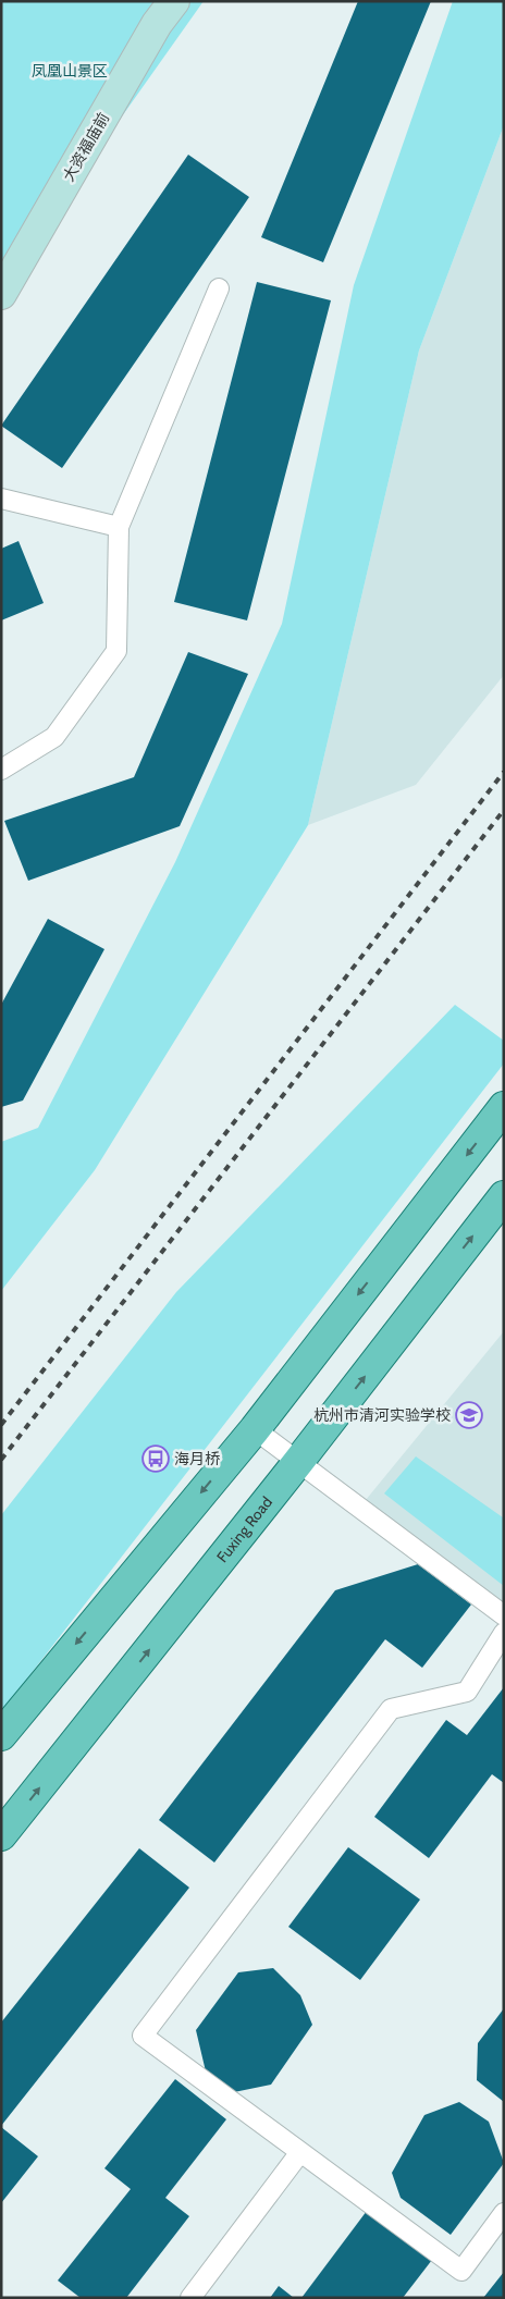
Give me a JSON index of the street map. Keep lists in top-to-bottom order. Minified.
{"streets":{"main road":["Fuxing Road"],"street":["大资福庙前"]},"parks":["凤凰山景区"],"places":{"school or university":["杭州市清河实验学校"],"bus stop":["海月桥"]}}
